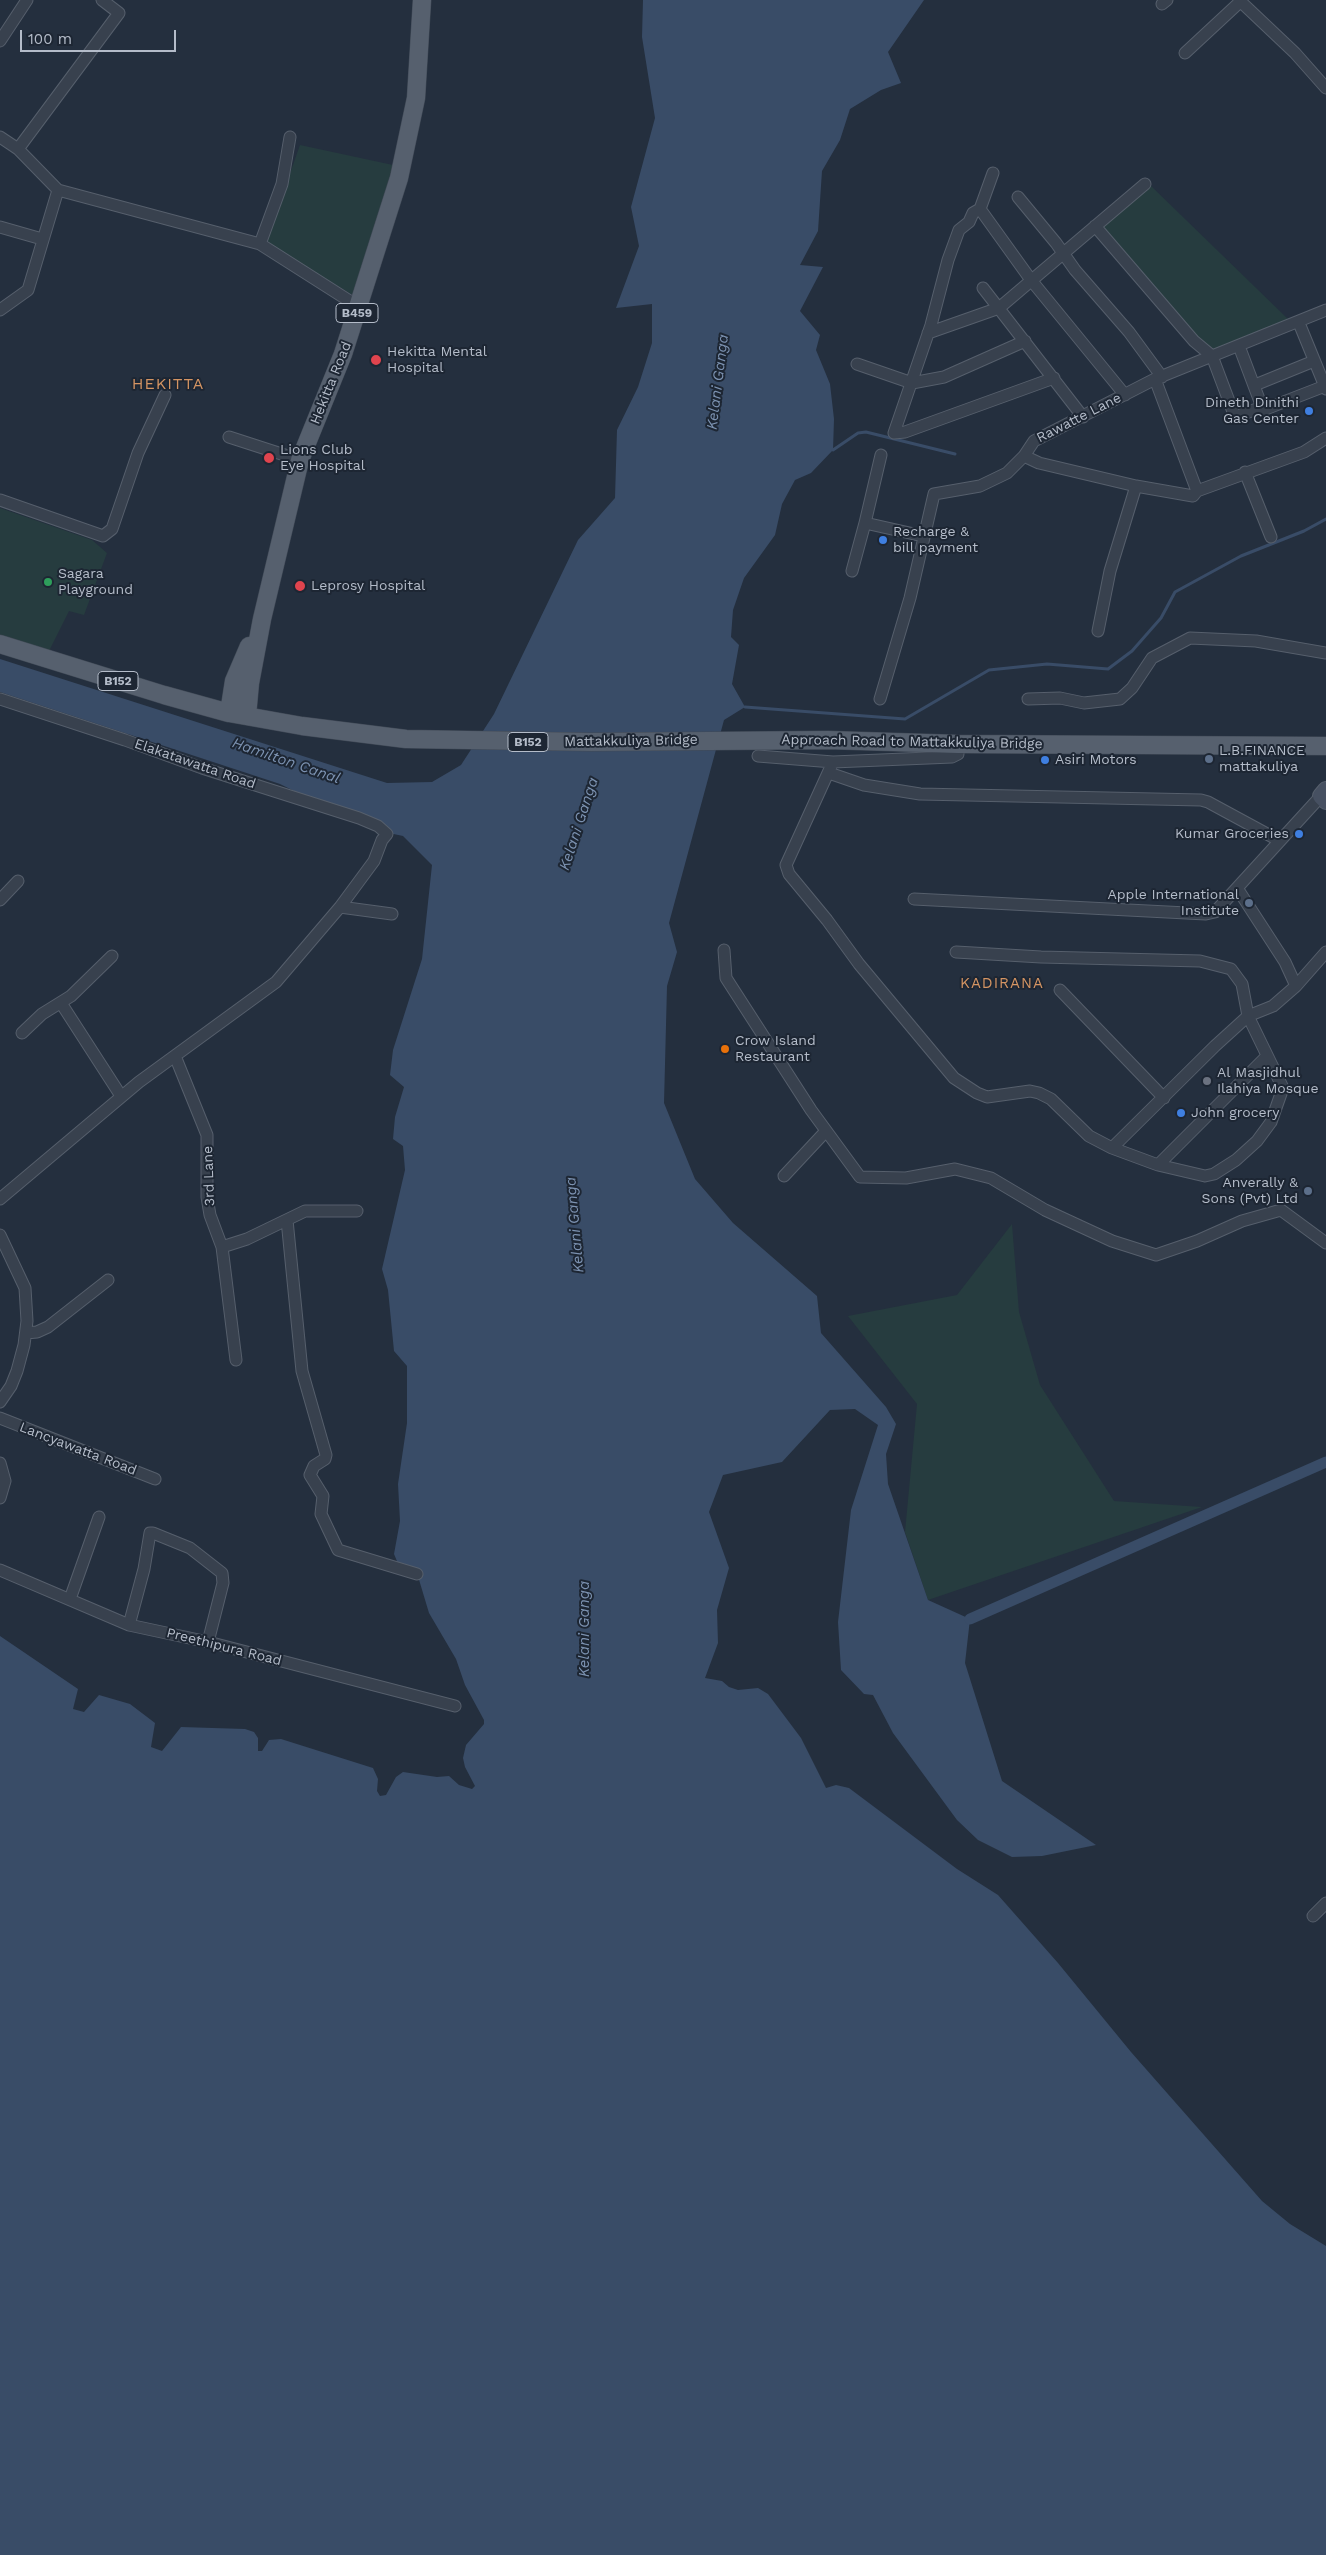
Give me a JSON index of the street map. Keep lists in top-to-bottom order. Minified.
{"streets":{"main road":["B459","Hekitta Road","B152","Mattakkuliya Bridge","Approach Road to Mattakkuliya Bridge"],"street":["Rawatte Lane","Elakatawatta Road","3rd Lane","Lancyawatta Road","Preethipura Road"]},"crossings":[["Hekitta Road","B152"],["Hekitta Road","Mattakkuliya Bridge"],["B152","Mattakkuliya Bridge"],["Mattakkuliya Bridge","Approach Road to Mattakkuliya Bridge"]],"districts":["HEKITTA","KADIRANA"],"water":["Kelani Ganga","Hamilton Canal"],"places":["Hekitta Mental Hospital","Dineth Dinithi Gas Center","Lions Club Eye Hospital","Recharge & bill payment","Sagara Playground","Leprosy Hospital","L.B.FINANCE mattakuliya","Asiri Motors","Kumar Groceries","Apple International Institute","Crow Island Restaurant","Al Masjidhul Ilahiya Mosque","John grocery","Anverally & Sons (Pvt) Ltd"],"scale_bar":"100 m"}
